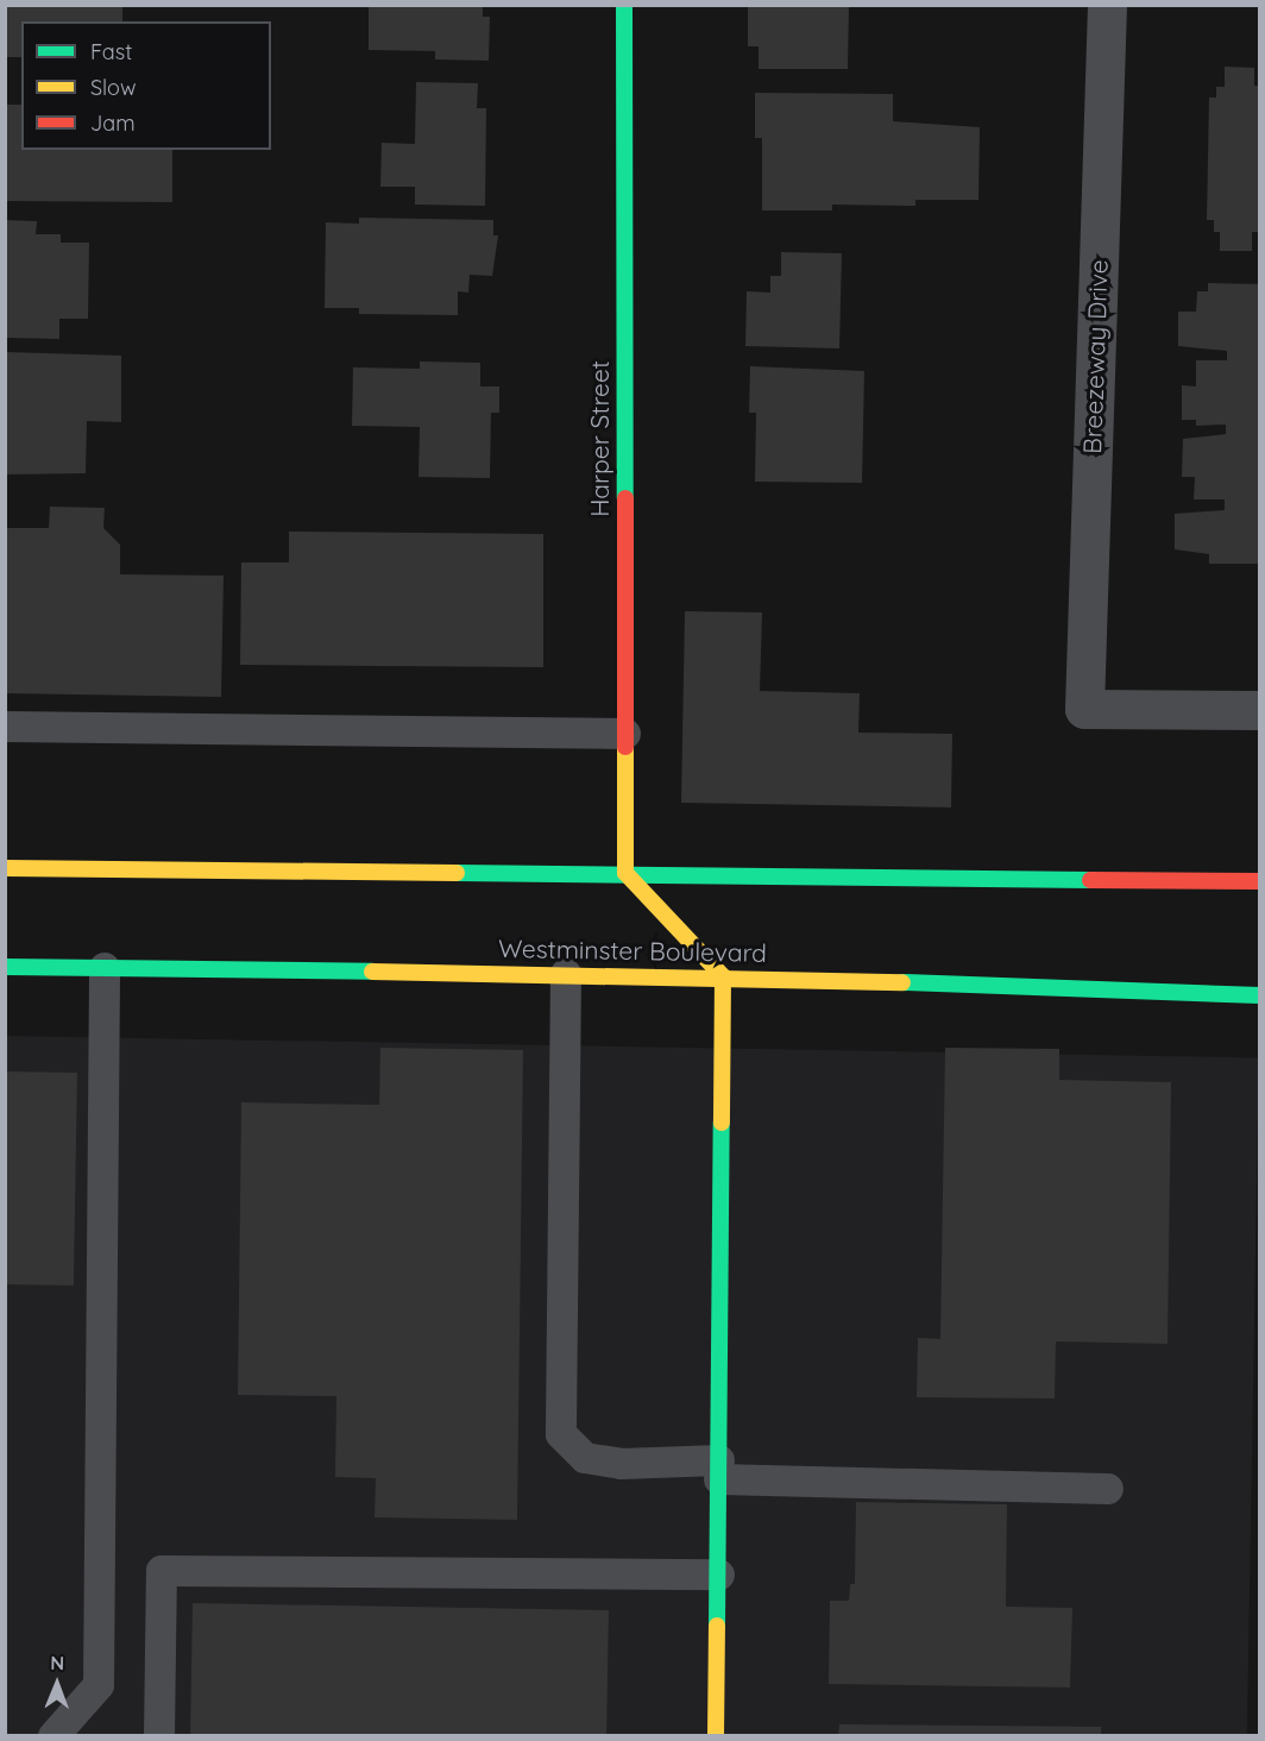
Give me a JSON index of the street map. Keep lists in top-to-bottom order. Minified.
{"streets":{"main road":["Harper Street","Westminster Boulevard"],"street":["Breezeway Drive"]},"legend":["Fast","Slow","Jam"],"north":"top"}
